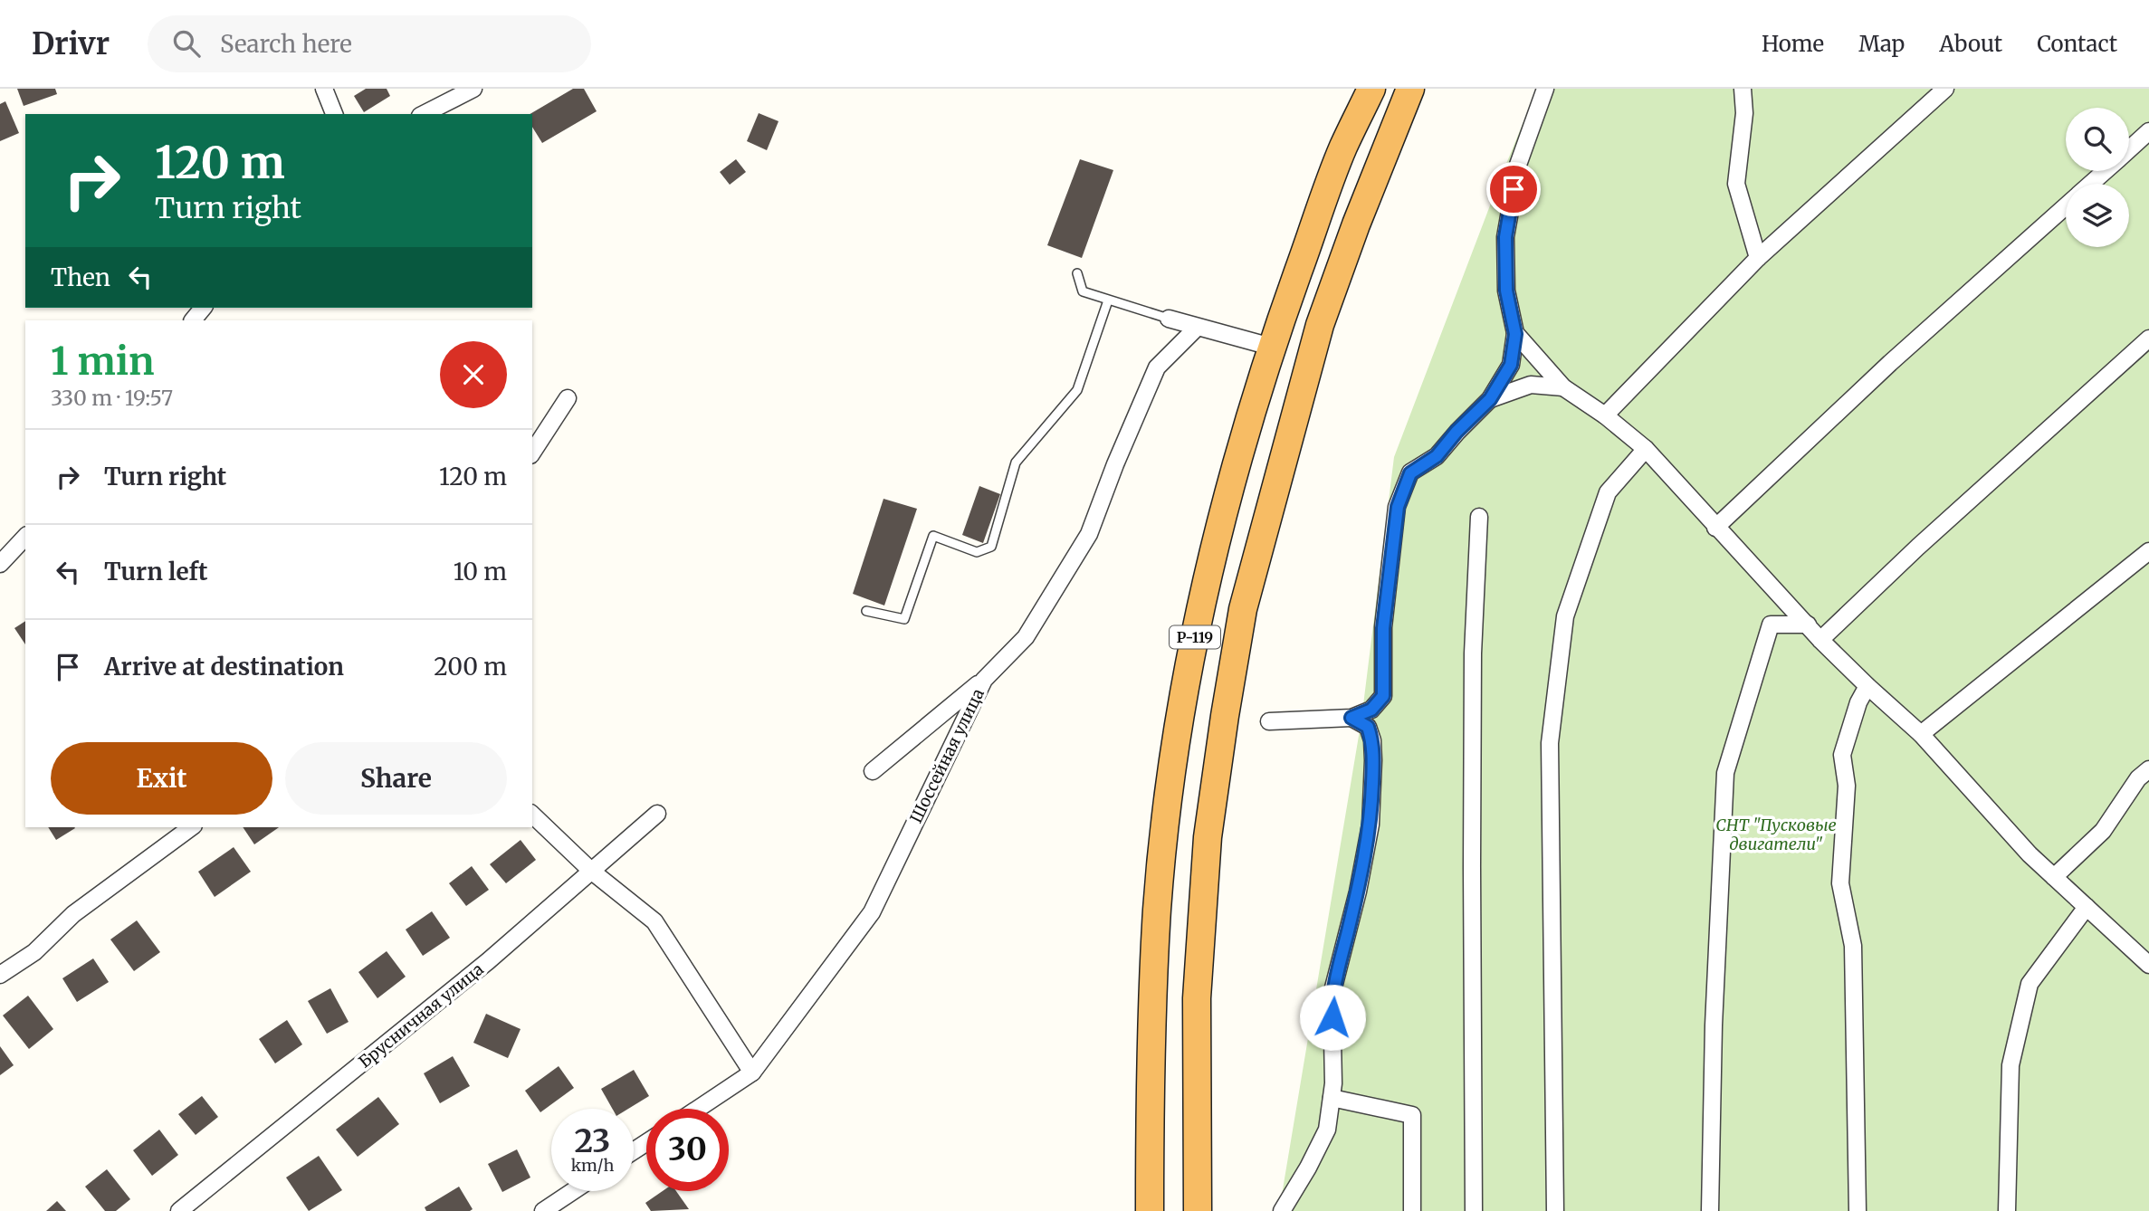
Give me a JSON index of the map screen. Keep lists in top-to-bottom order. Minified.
{"streets":{"highway":["Р-119"],"street":["Шоссейная улица","Брусничная улица"]},"parks":["СНТ \"Пусковые двигатели\""],"page":{"header":"Drivr","search":"Search here","nav":["Home","Map","About","Contact"],"turn":["120 m","Turn right"],"then":"Then","heading":["1 min","330 m · 19:57"],"list":[{"name":"Turn right","value":"120 m"},{"name":"Turn left","value":"10 m"},{"name":"Arrive at destination","value":"200 m"}],"buttons":["Exit","Share"],"speed":"23 km/h","limit":"30"}}
